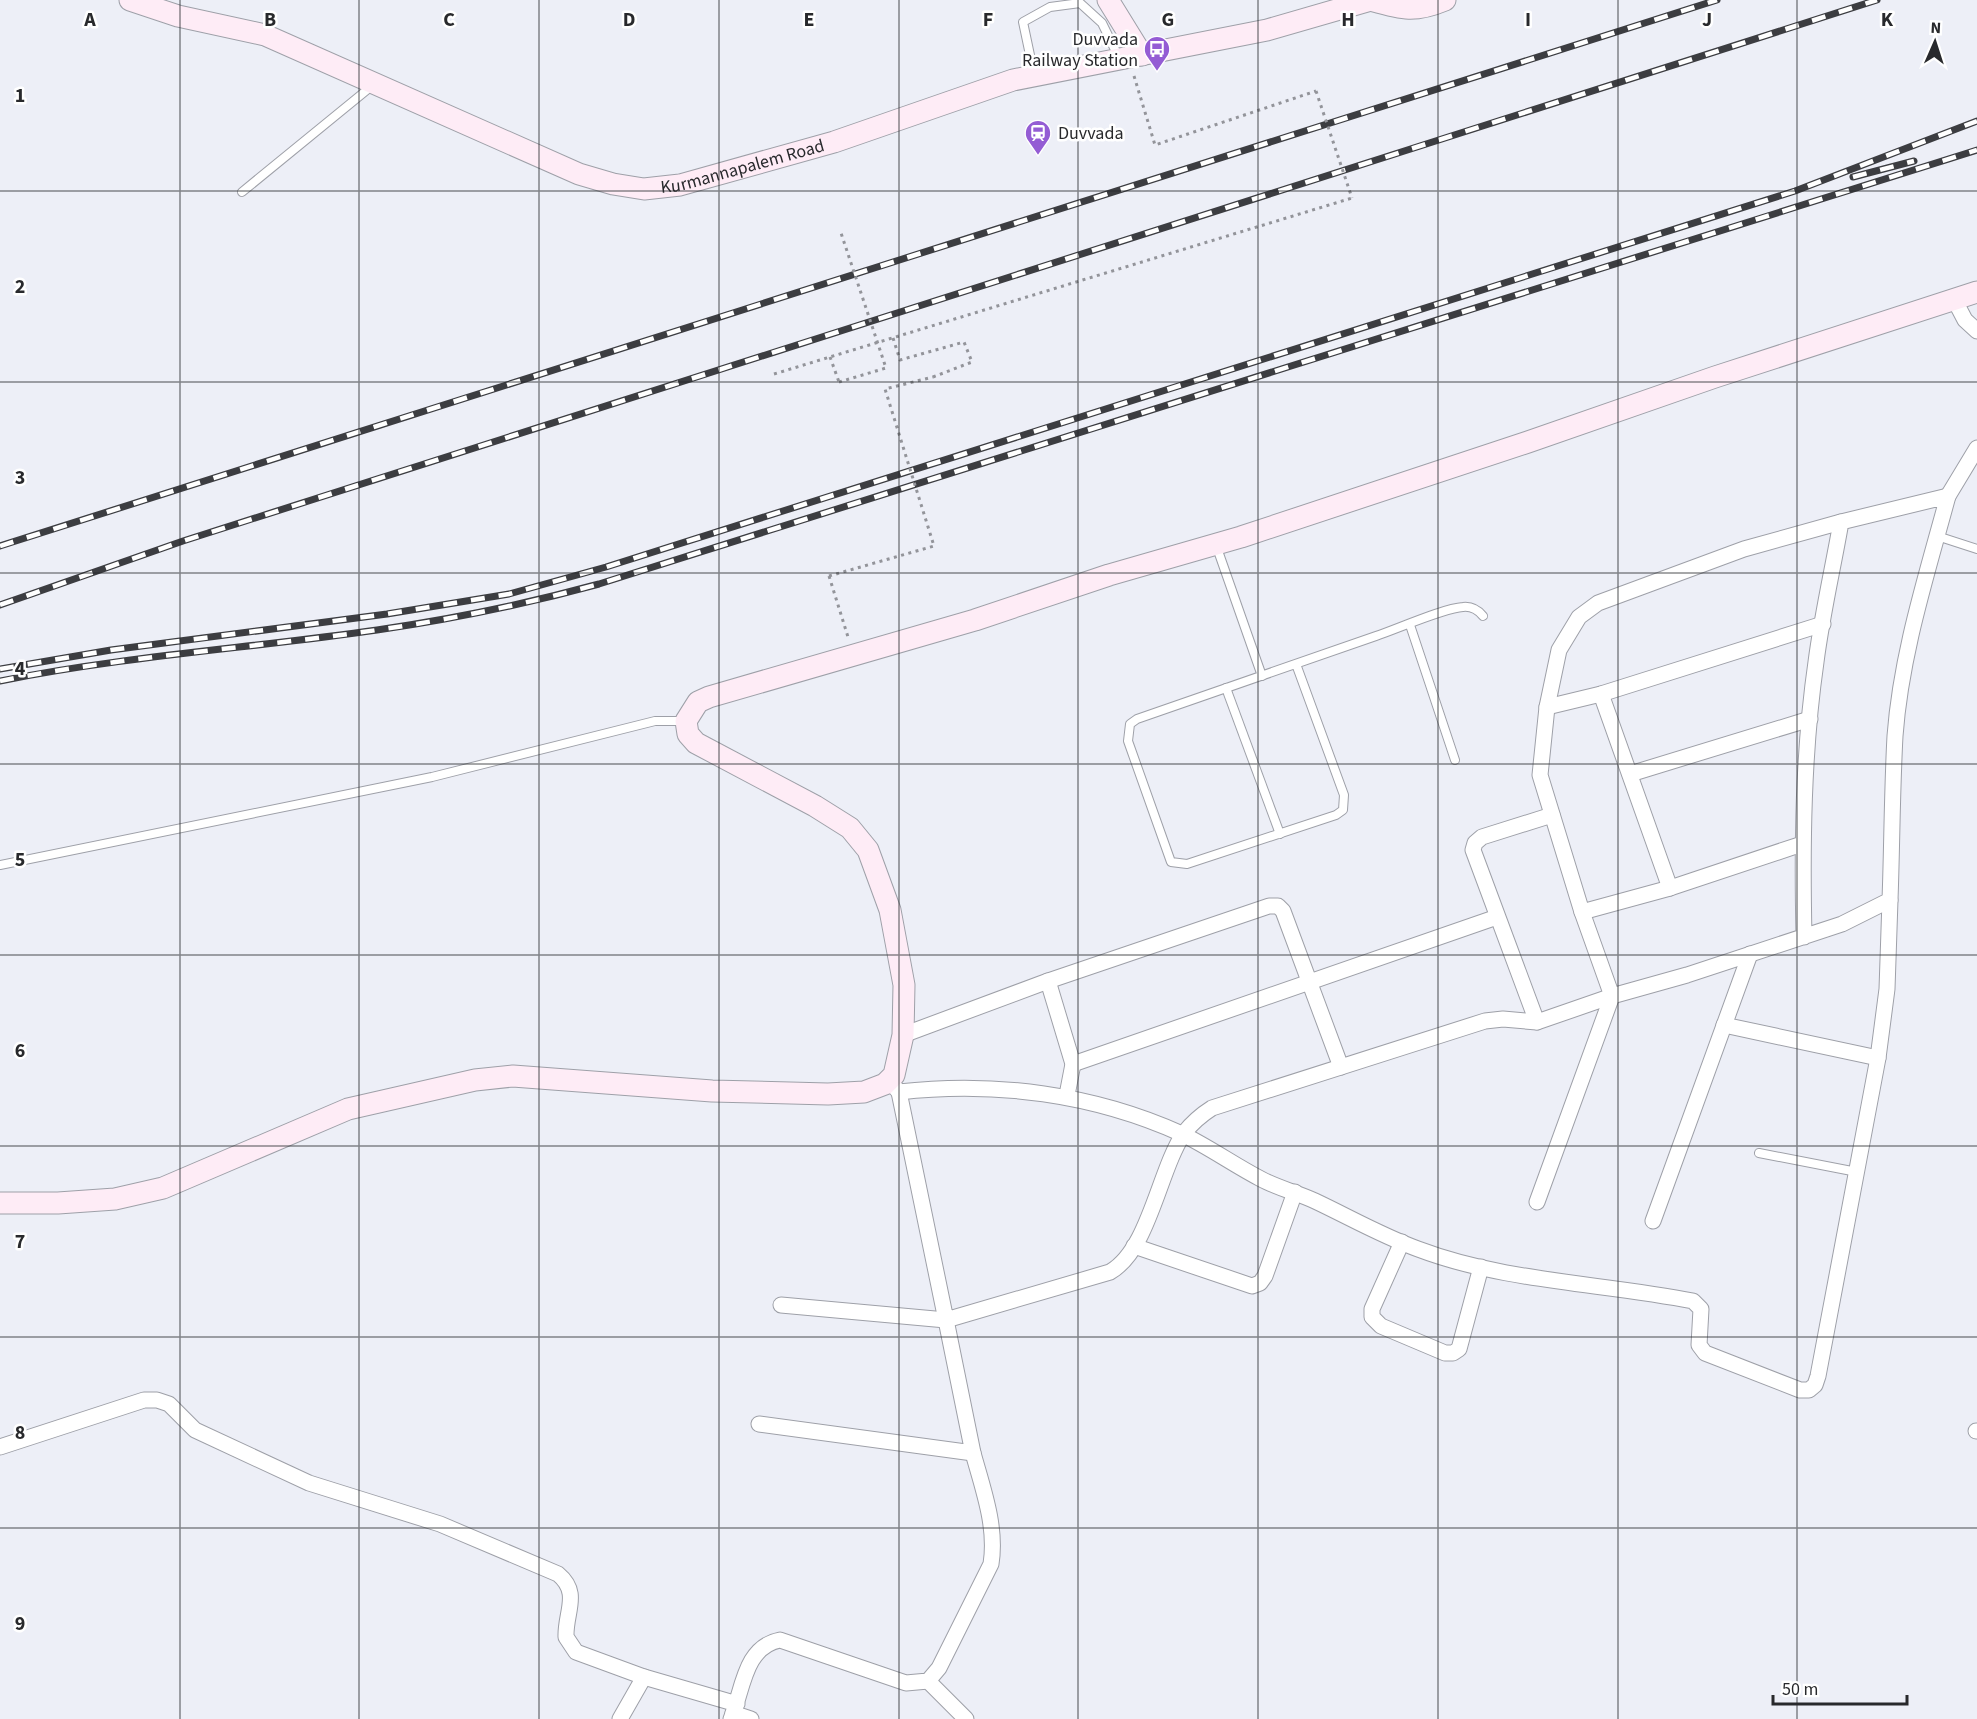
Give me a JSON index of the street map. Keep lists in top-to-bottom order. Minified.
{"streets":{"street":["Kurmannapalem Road"]},"places":{"bus stop":["Duvvada Railway Station"],"station":["Duvvada"]},"scale_bar":"50 m","north":"top","grid":{"columns":["A","B","C","D","E","F","G","H","I","J","K"],"rows":["1","2","3","4","5","6","7","8","9"]}}
